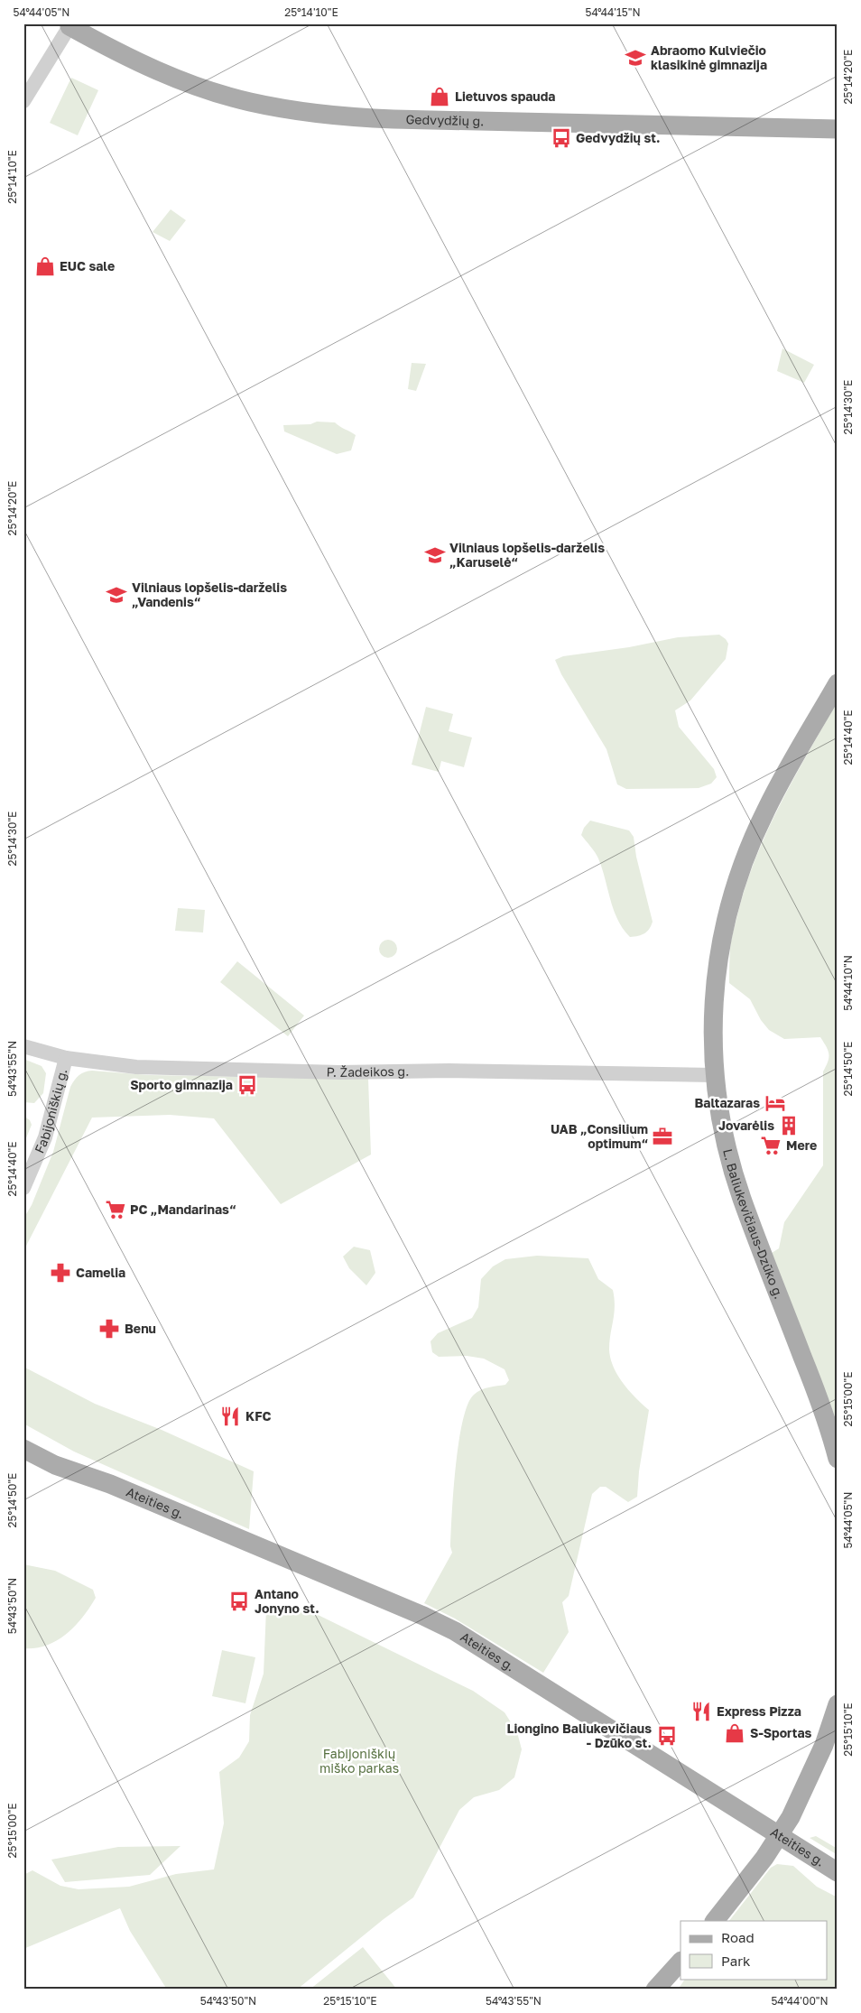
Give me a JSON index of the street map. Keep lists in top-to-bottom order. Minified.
{"streets":{"main road":["Gedvydžių g.","L. Baliukevičiaus-Dzūko g.","Ateities g."],"street":["P. Žadeikos g.","Fabijoniškių g."]},"crossings":[["P. Žadeikos g.","Fabijoniškių g."],["P. Žadeikos g.","L. Baliukevičiaus-Dzūko g."]],"parks":["Fabijoniškių miško parkas"],"places":{"school or university":["Abraomo Kulviečio klasikinė gimnazija","Vilniaus lopšelis-darželis „Karuselė“","Vilniaus lopšelis-darželis „Vandenis“"],"shop":["Lietuvos spauda","EUC sale","S-Sportas"],"bus stop":["Gedvydžių st.","Sporto gimnazija","Antano Jonyno st.","Liongino Baliukevičiaus - Dzūko st."],"hotel":["Baltazaras"],"building":["Jovarėlis"],"office":["UAB „Consilium optimum“"],"supermarket":["Mere","PC „Mandarinas“"],"pharmacy":["Camelia","Benu"],"restaurant":["KFC","Express Pizza"]},"legend":["Road","Park"],"coordinates":["54°44'05\"N","25°14'10\"E","54°44'15\"N","25°14'20\"E","25°14'30\"E","25°14'40\"E","54°44'10\"N","25°14'50\"E","54°43'55\"N","25°15'00\"E","54°43'50\"N","25°15'10\"E","54°44'00\"N"]}
